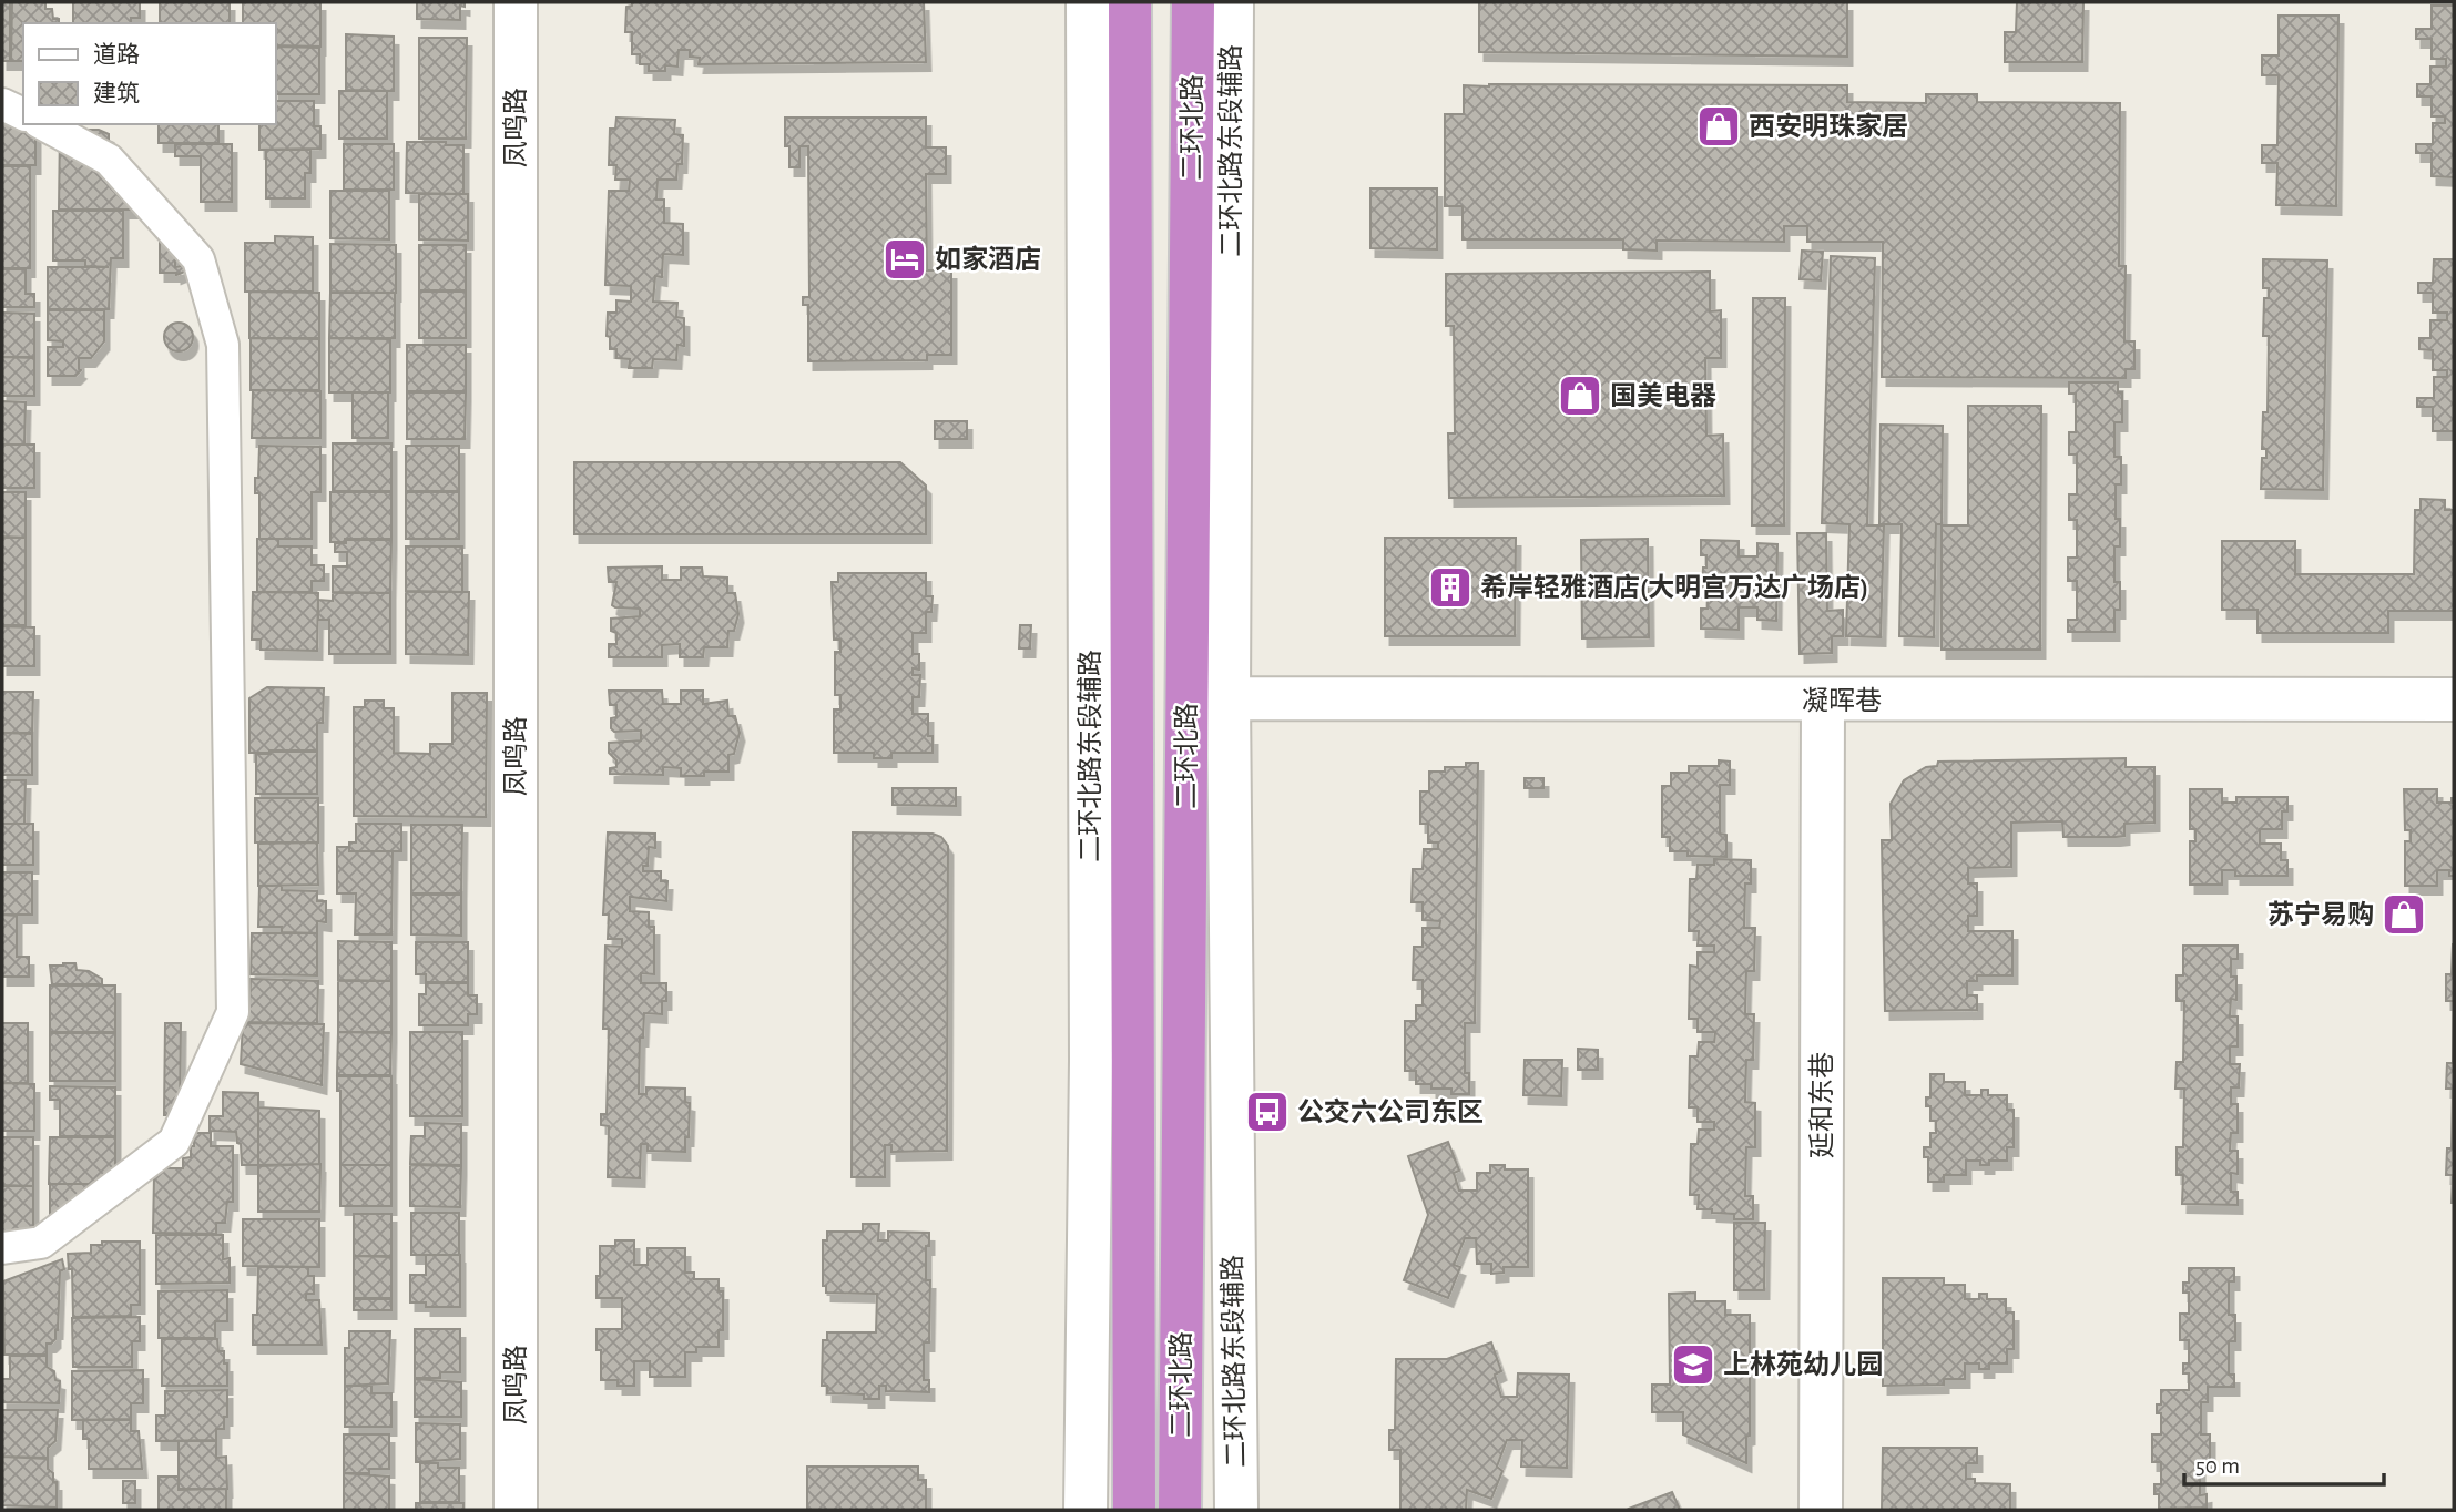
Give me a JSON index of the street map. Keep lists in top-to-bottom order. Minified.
{"streets":{"highway":["二环北路"],"street":["凤鸣路","二环北路东段辅路","凝晖巷","延和东巷"]},"crossings":[["二环北路东段辅路","凝晖巷"],["凝晖巷","延和东巷"]],"places":{"shop":["西安明珠家居","国美电器","苏宁易购"],"hotel":["如家酒店"],"building":["希岸轻雅酒店(大明宫万达广场店)"],"bus stop":["公交六公司东区"],"school or university":["上林苑幼儿园"]},"legend":["道路","建筑"],"scale_bar":"50 m"}
